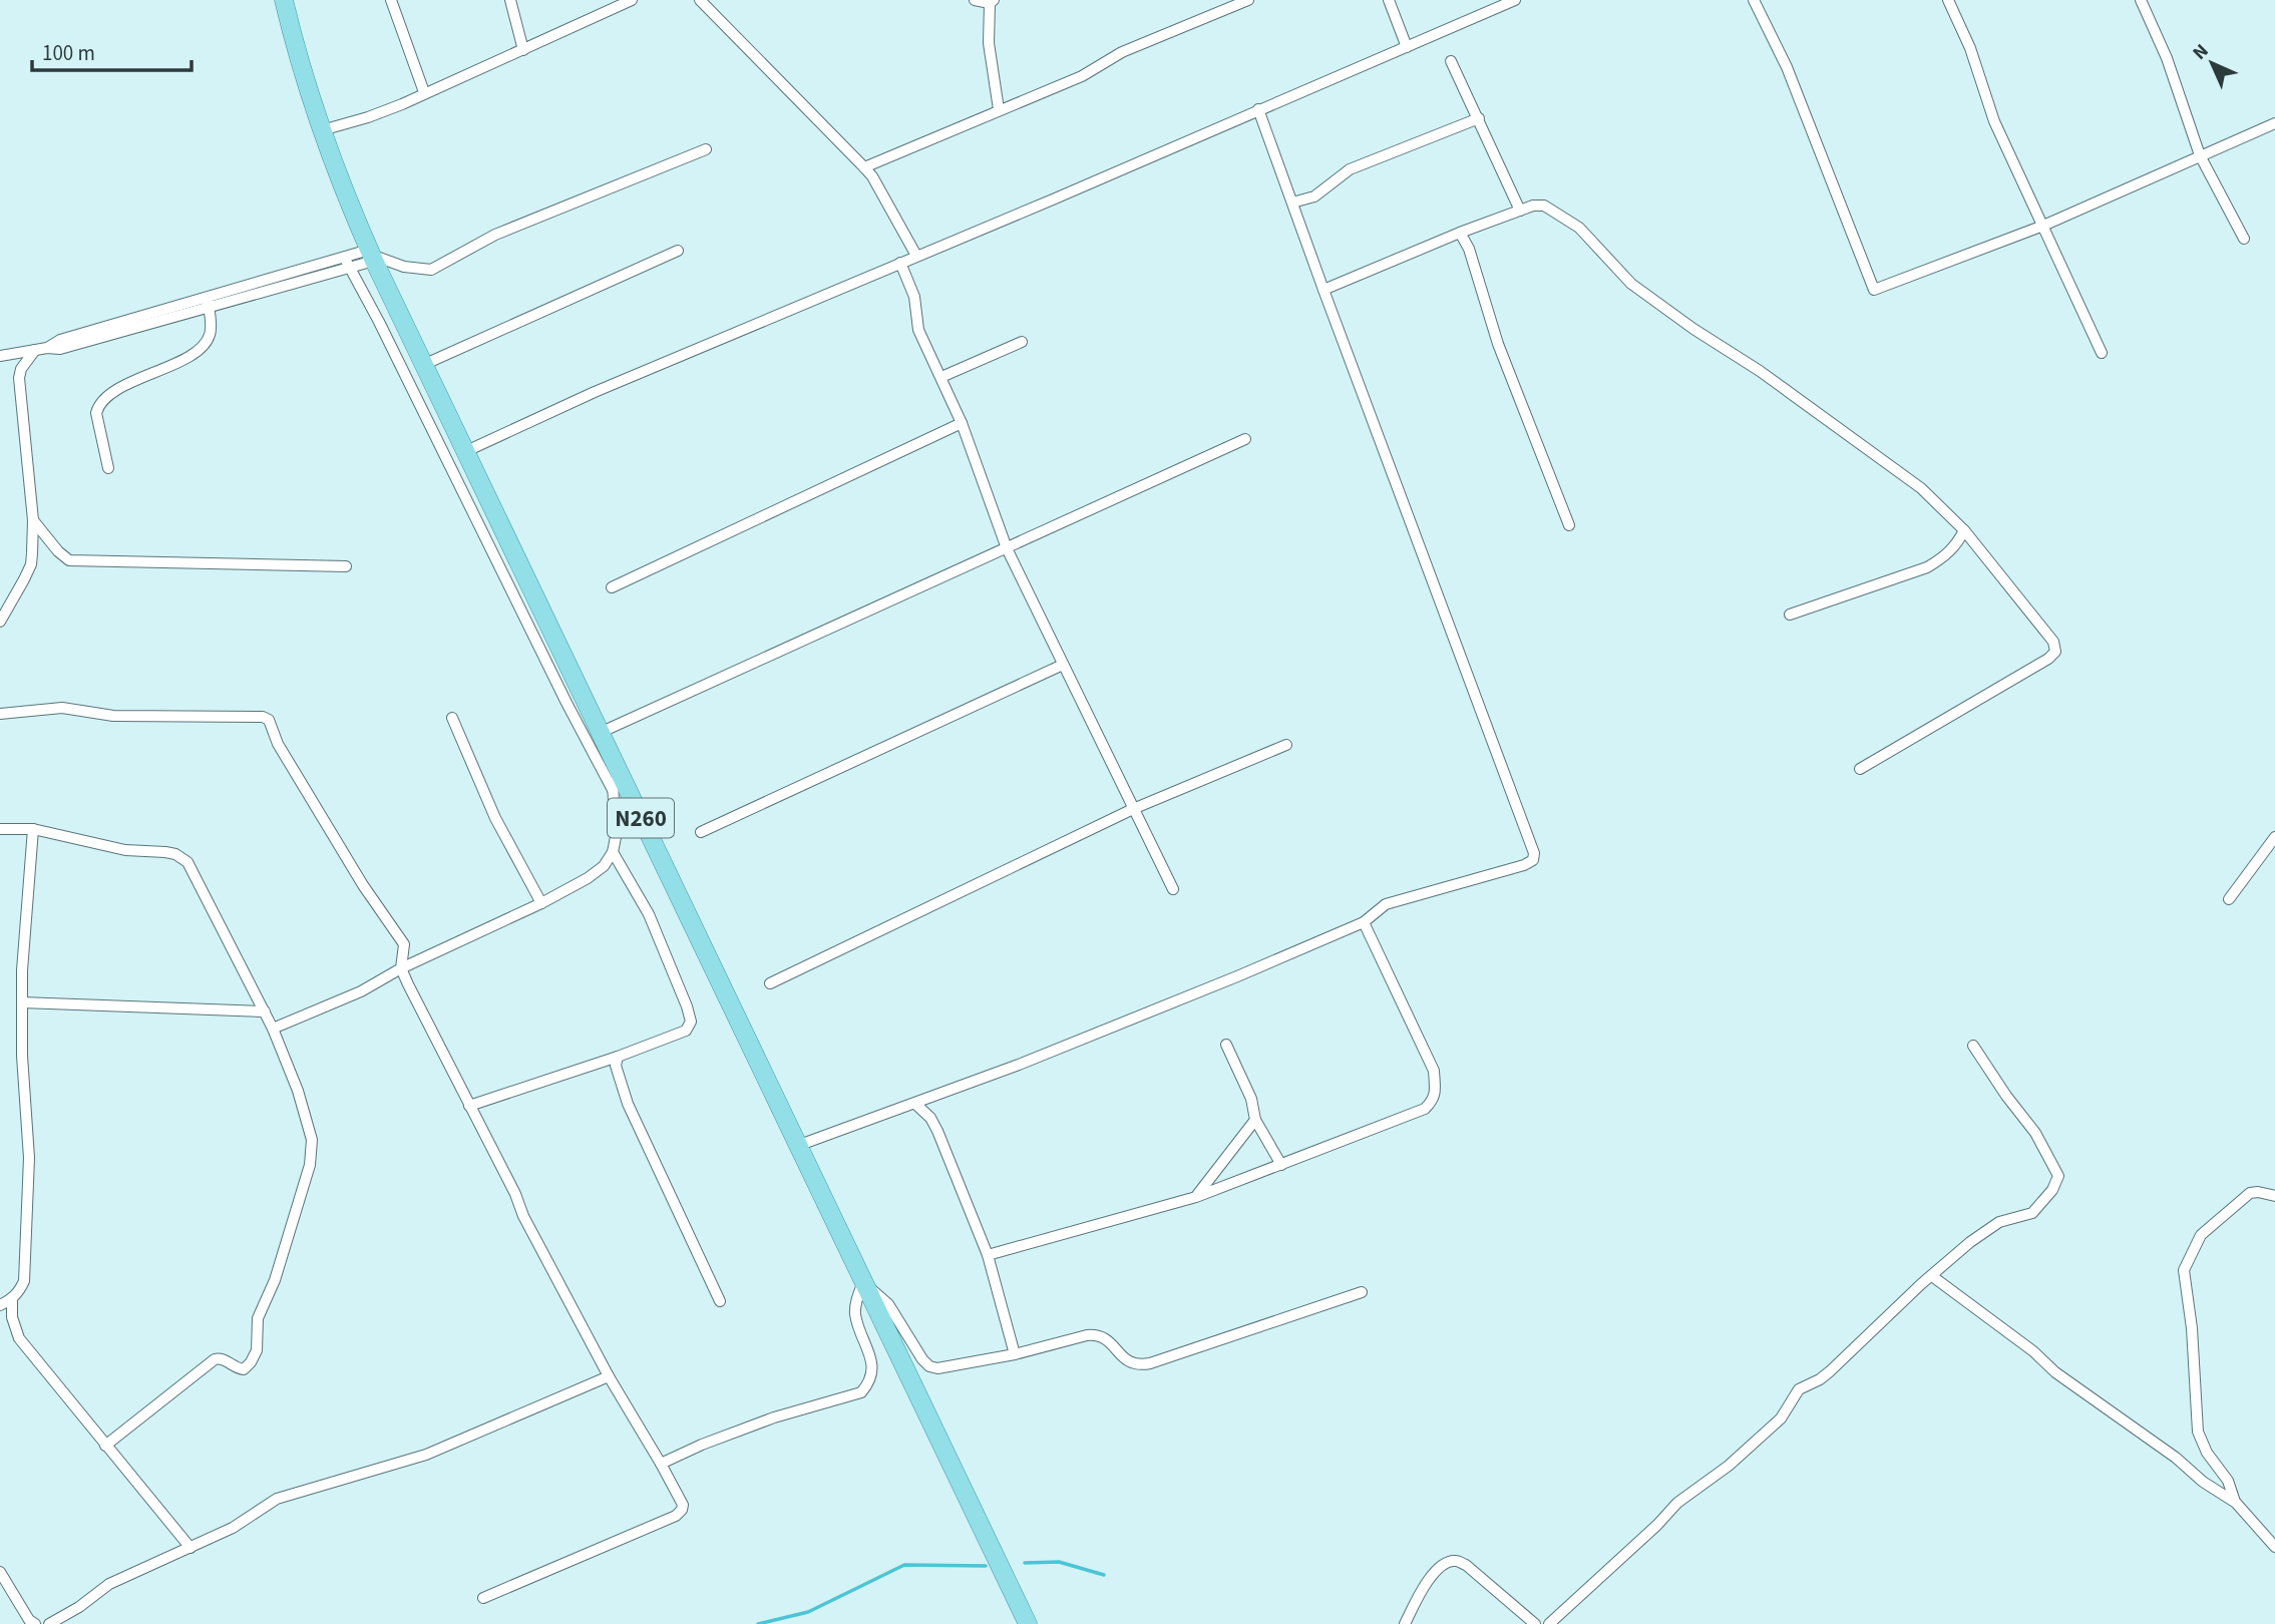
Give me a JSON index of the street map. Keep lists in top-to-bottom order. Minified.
{"streets":{"main road":["N260"]},"scale_bar":"100 m","north":"top left"}
